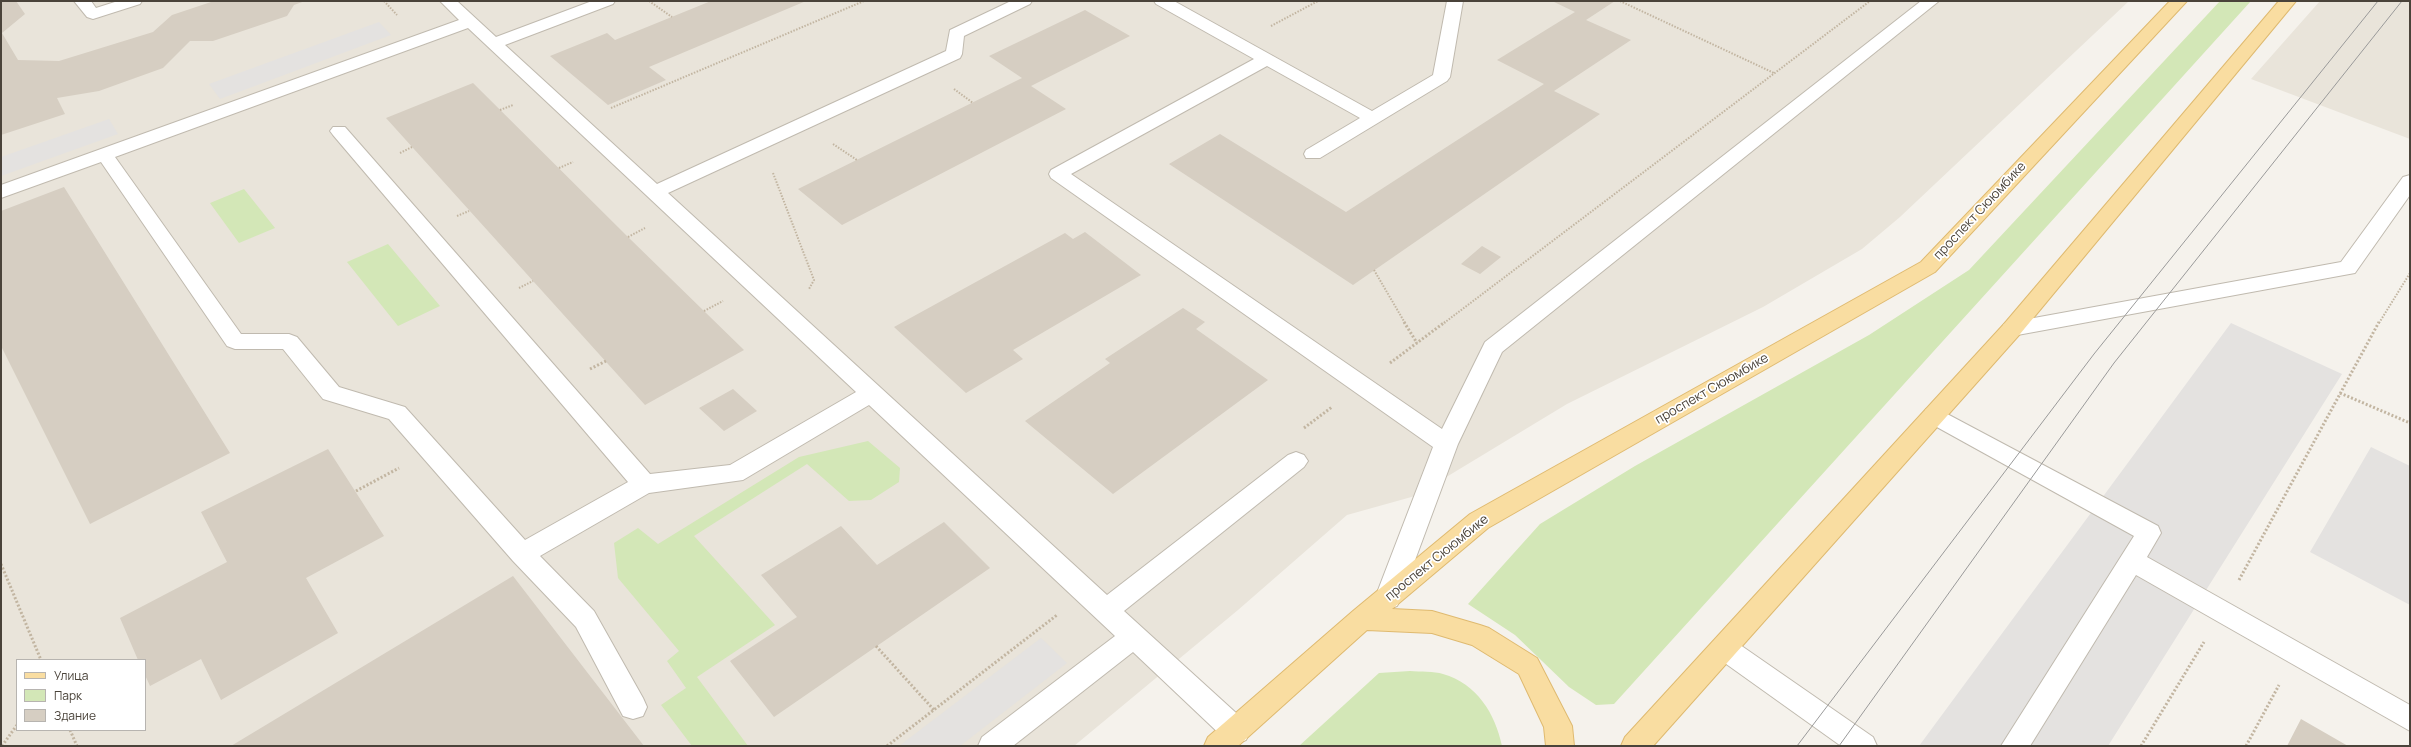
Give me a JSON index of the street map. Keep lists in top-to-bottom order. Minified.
{"streets":{"main road":["проспект Сююмбике"]},"legend":["Улица","Парк","Здание"]}
